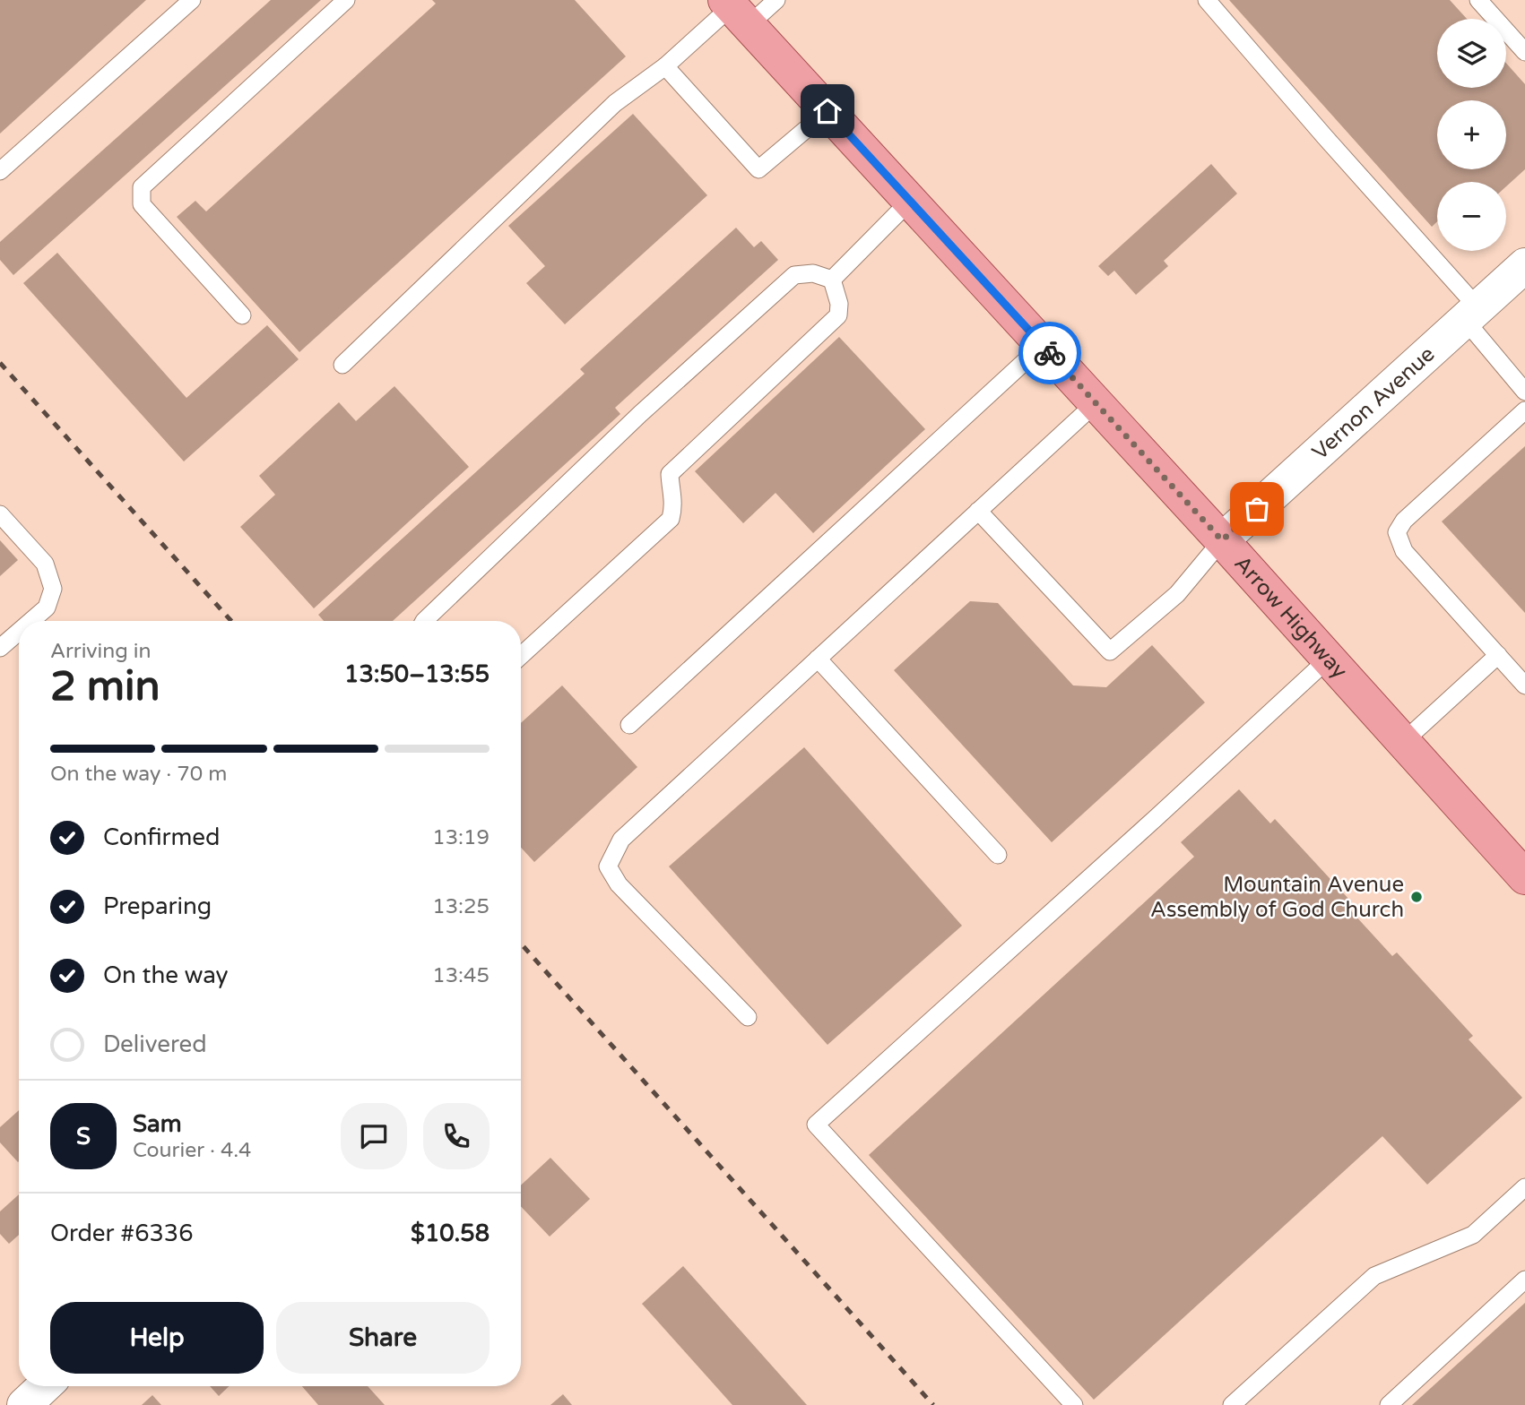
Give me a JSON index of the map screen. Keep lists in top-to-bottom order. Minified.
{"streets":{"main road":["Arrow Highway"],"street":["Vernon Avenue"]},"crossings":[["Vernon Avenue","Arrow Highway"]],"places":["Mountain Avenue Assembly of God Church"],"page":{"map_buttons":["+","−"],"heading":["2 min","Arriving in","13:50–13:55"],"panel":["Sam","Courier · 4.4","Order #6336","$10.58"],"bar":"On the way · 70 m","list":[["Confirmed","13:19"],["Preparing","13:25"],["On the way","13:45"],"Delivered"],"round":"S","buttons":["Help","Share"]}}
